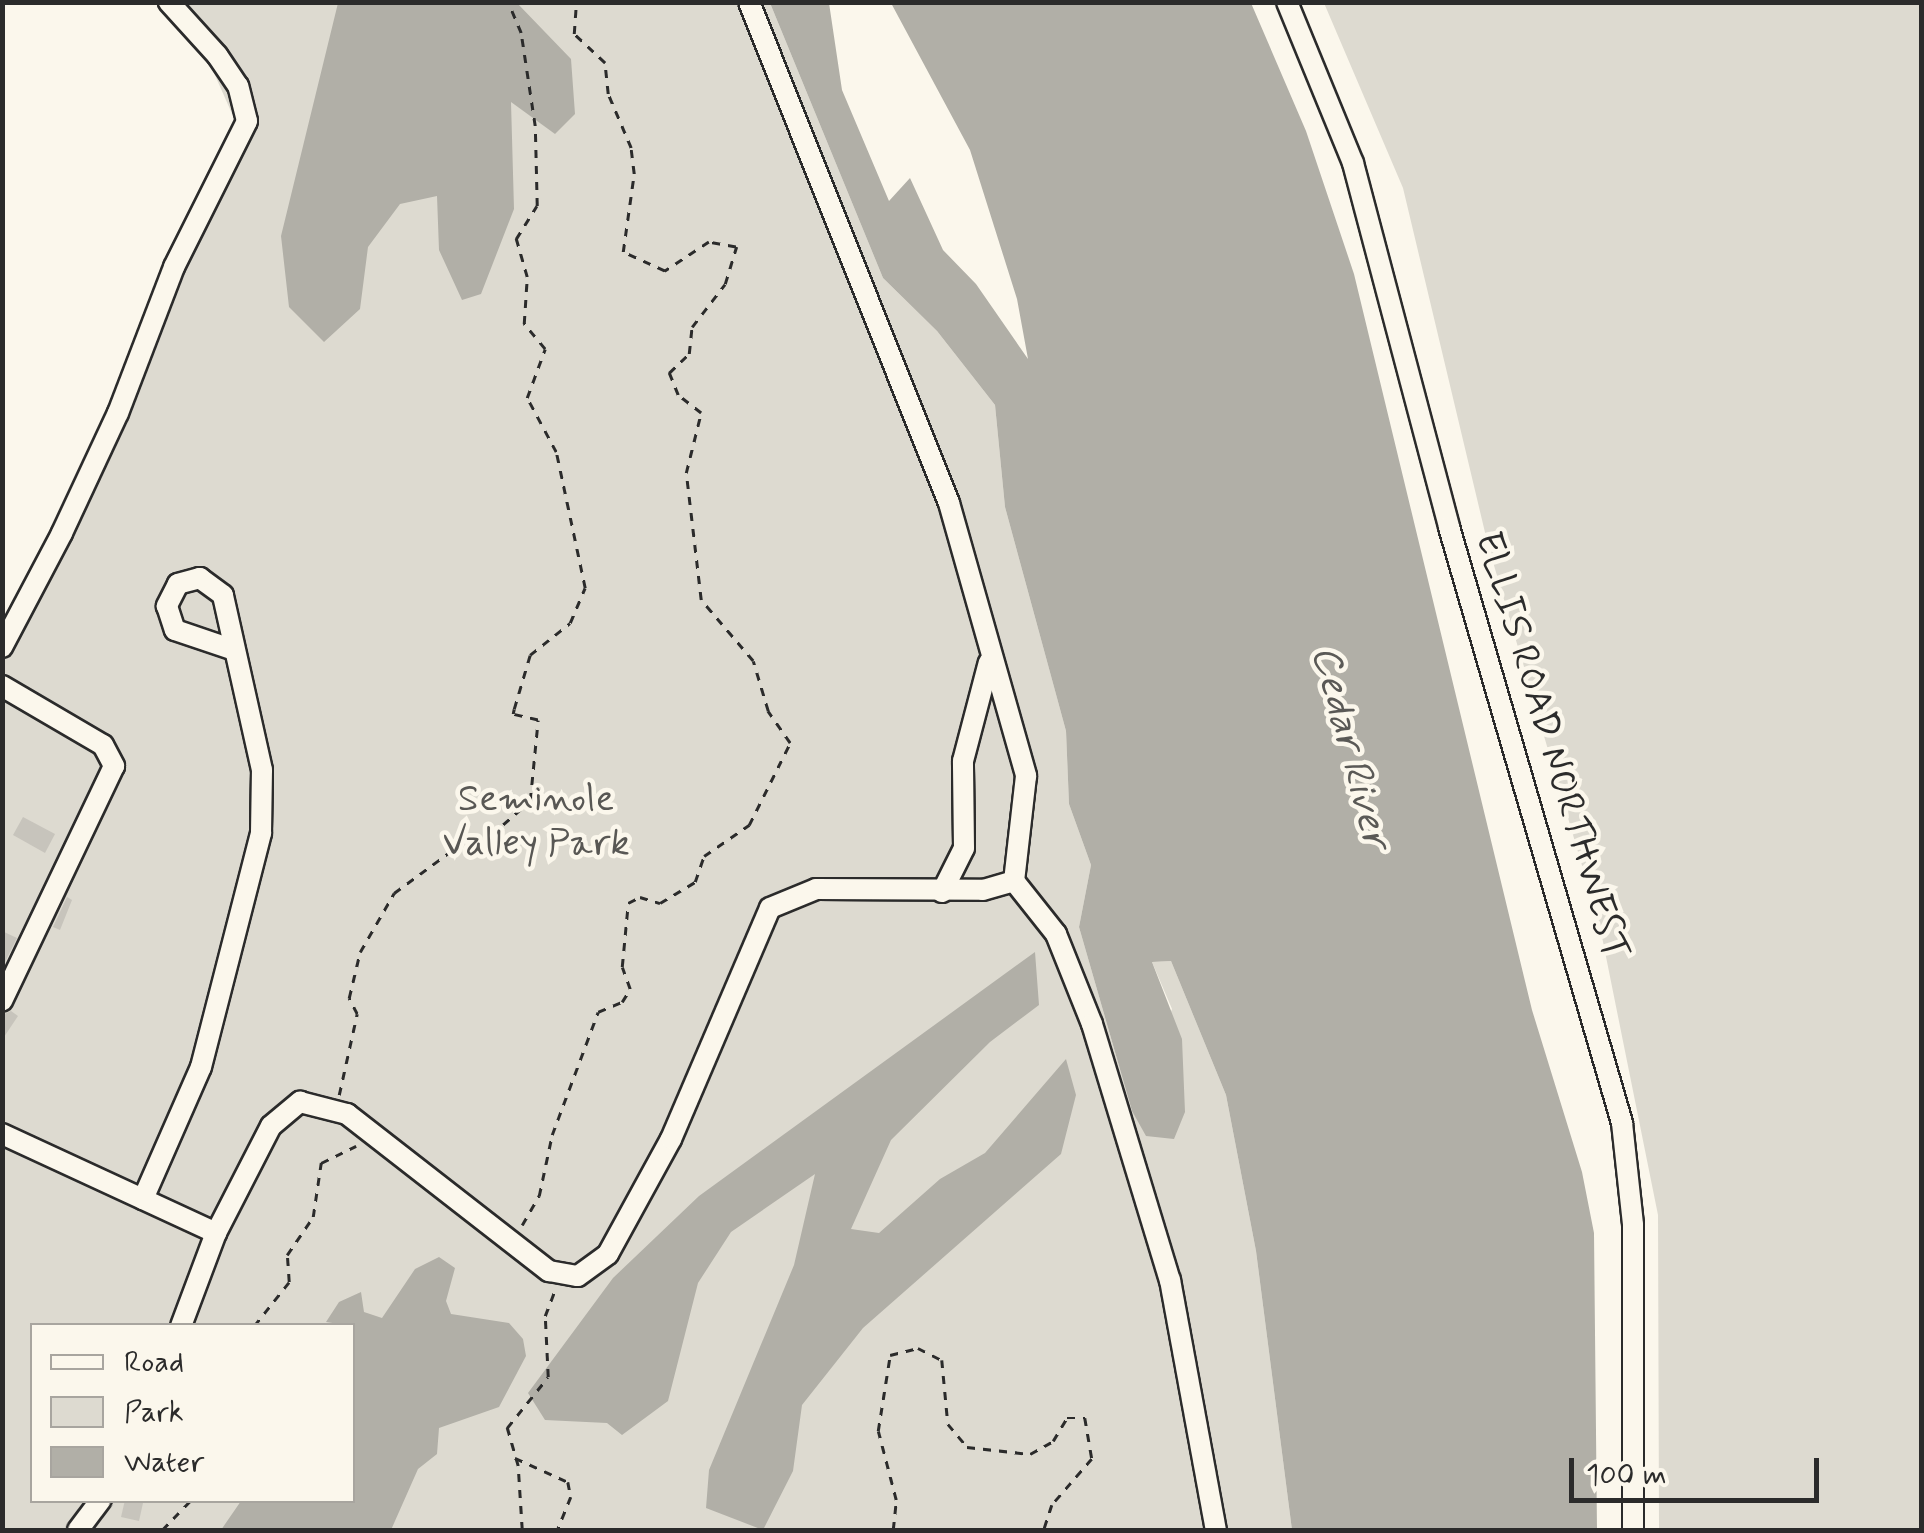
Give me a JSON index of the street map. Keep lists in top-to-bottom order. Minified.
{"streets":{"street":["ELLIS ROAD NORTHWEST"]},"water":["Cedar River"],"parks":["Seminole Valley Park"],"legend":["Road","Park","Water"],"scale_bar":"100 m"}
